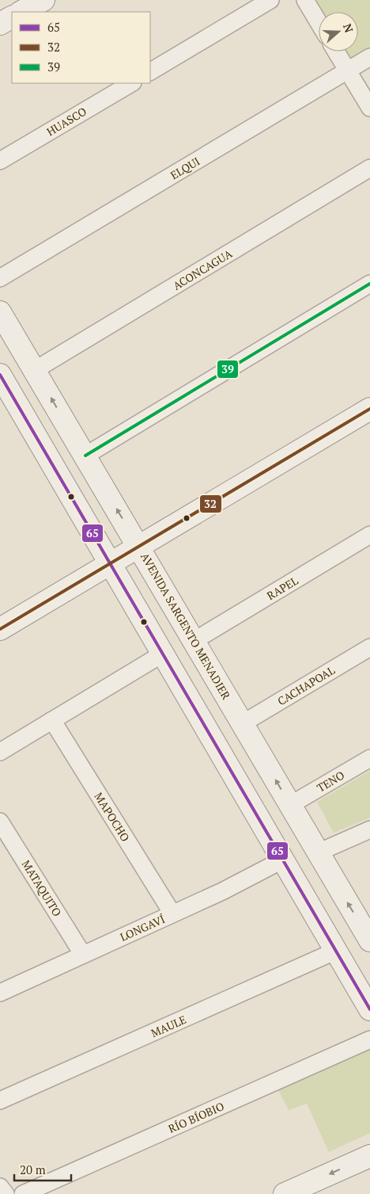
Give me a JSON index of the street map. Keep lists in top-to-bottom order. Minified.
{"streets":{"main road":["AVENIDA SARGENTO MENADIER"],"street":["HUASCO","ELQUI","ACONCAGUA","RAPEL","CACHAPOAL","TENO","MAPOCHO","MATAQUITO","LONGAVÍ","MAULE","RÍO BÍOBIO"]},"crossings":[["ACONCAGUA","AVENIDA SARGENTO MENADIER"],["RAPEL","AVENIDA SARGENTO MENADIER"],["AVENIDA SARGENTO MENADIER","CACHAPOAL"],["AVENIDA SARGENTO MENADIER","TENO"],["MAPOCHO","LONGAVÍ"],["MATAQUITO","LONGAVÍ"]],"lines":["transit line 39","transit line 65","transit line 32"],"legend":["65","32","39"],"scale_bar":"20 m","north":"right"}
